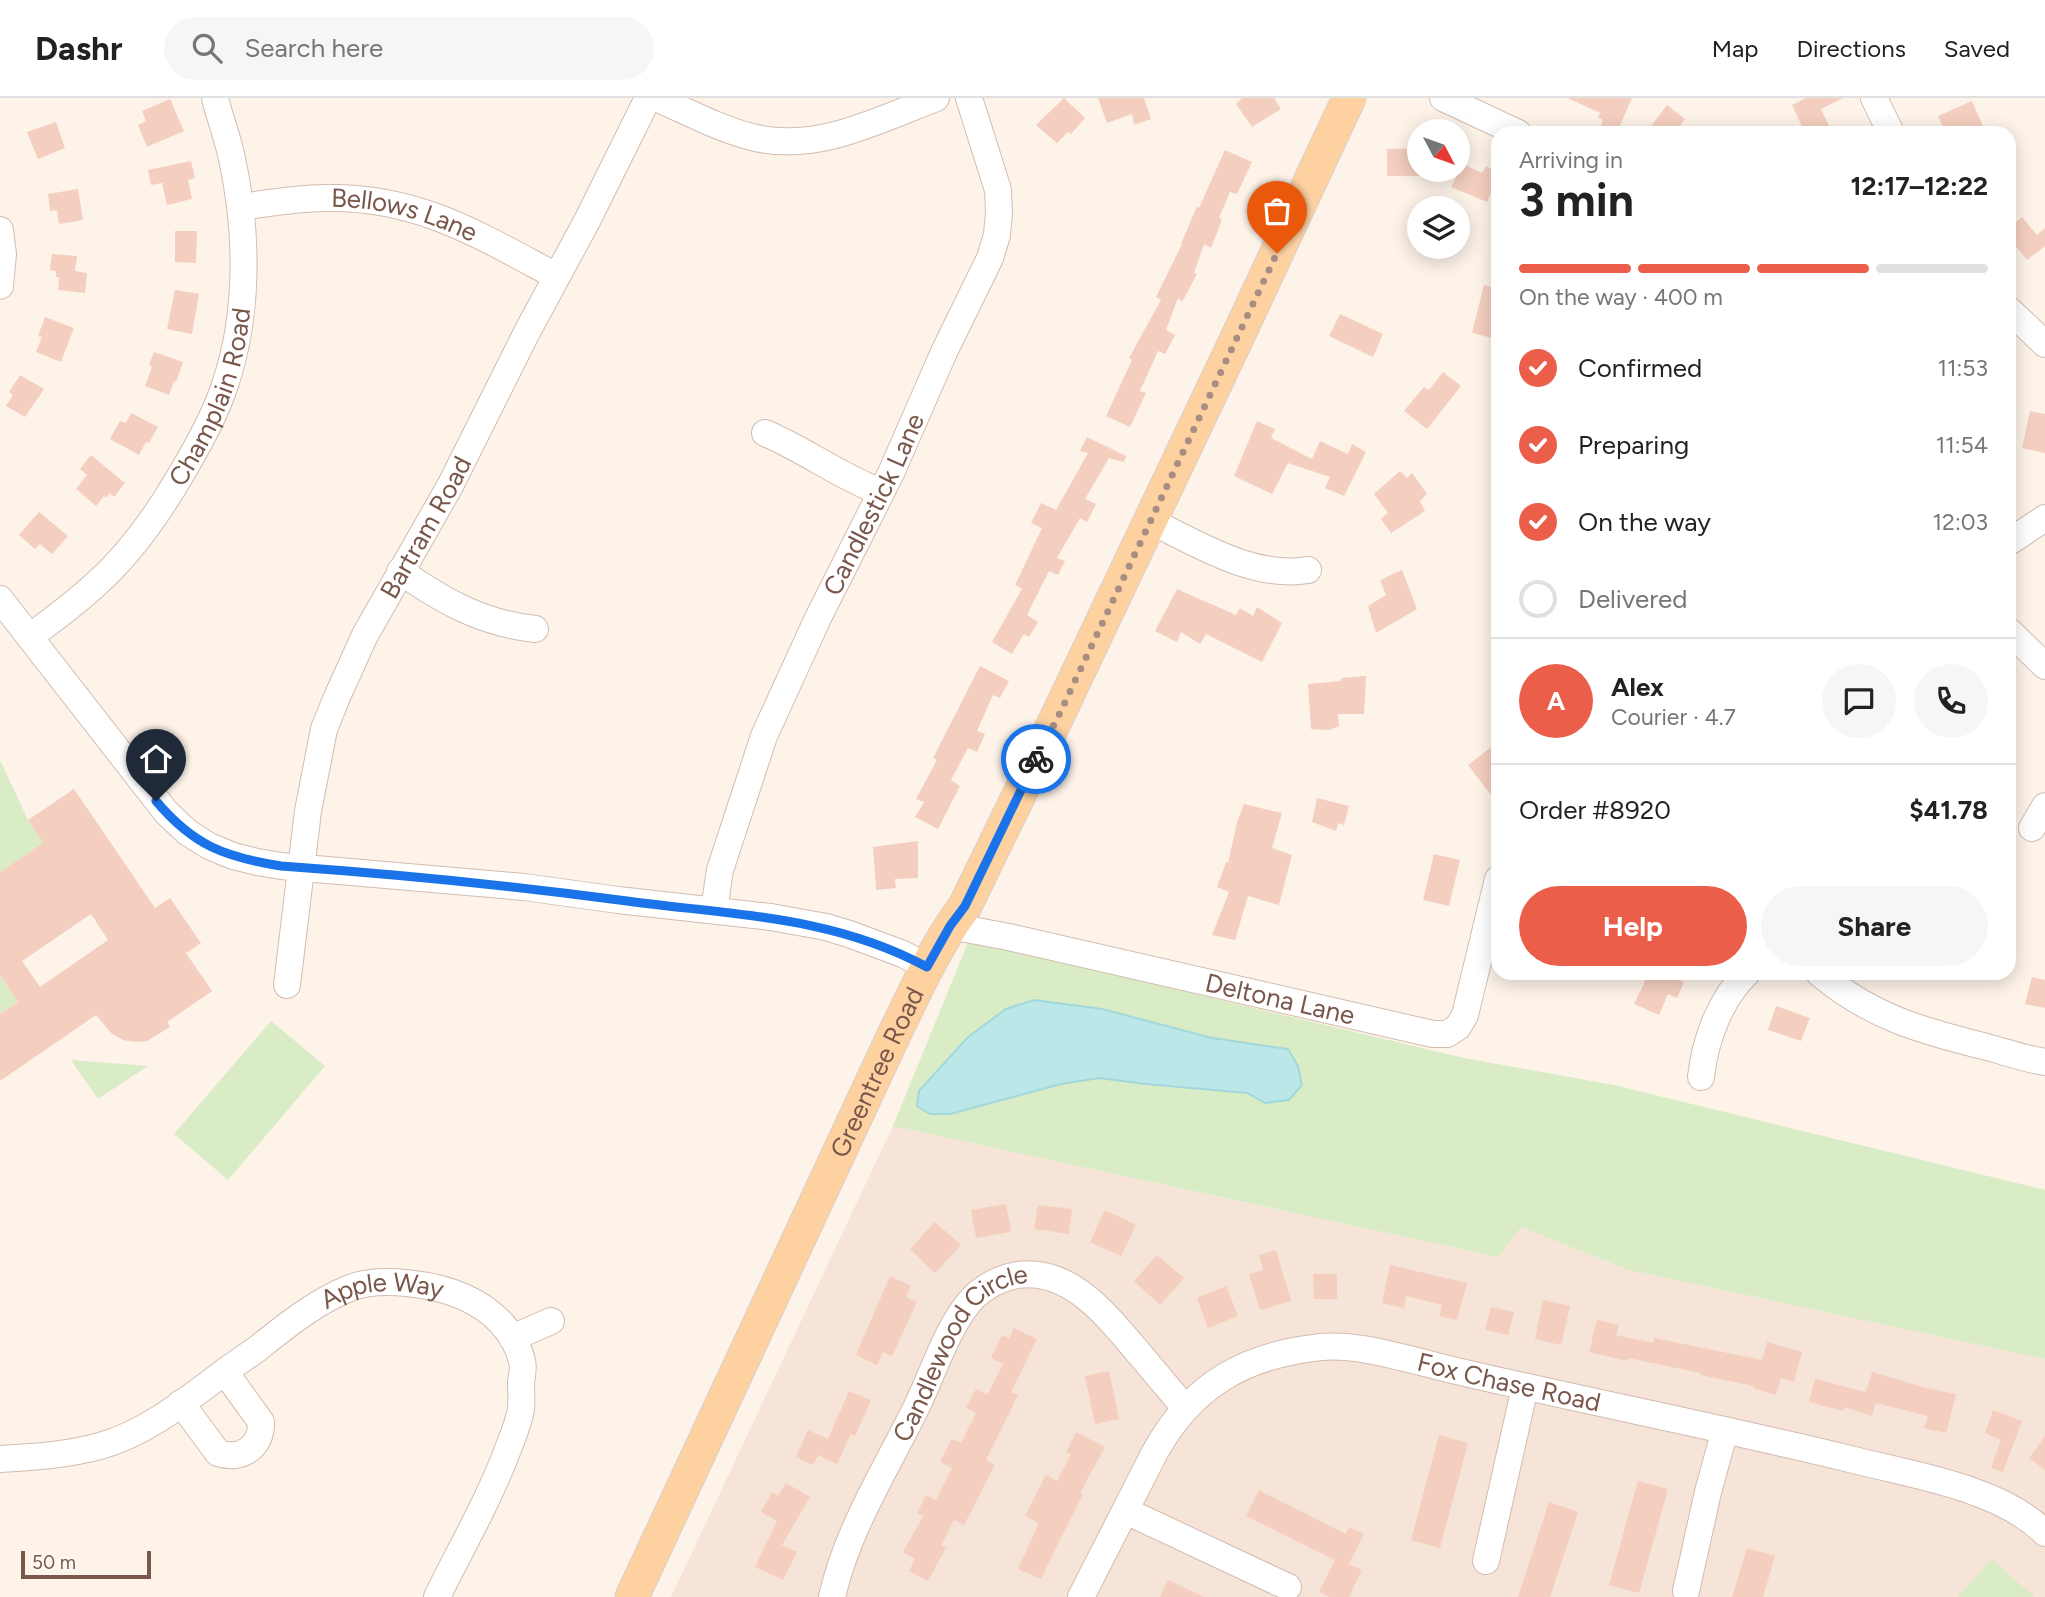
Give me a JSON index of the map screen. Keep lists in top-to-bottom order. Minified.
{"streets":{"main road":["Greentree Road"],"street":["Bellows Lane","Champlain Road","Candlestick Lane","Bartram Road","Deltona Lane","Apple Way","Candlewood Circle","Fox Chase Road"]},"crossings":[["Bellows Lane","Champlain Road"],["Bellows Lane","Bartram Road"],["Deltona Lane","Greentree Road"],["Candlewood Circle","Fox Chase Road"]],"scale_bar":"50 m","north":"bottom right","page":{"header":"Dashr","search":"Search here","nav":["Map","Directions","Saved"],"heading":["3 min","Arriving in","12:17–12:22"],"panel":["Alex","Courier · 4.7","Order #8920","$41.78"],"bar":"On the way · 400 m","list":[["Confirmed","11:53"],["Preparing","11:54"],["On the way","12:03"],"Delivered"],"round":"A","buttons":["Help","Share"],"scale":"50 m"}}
